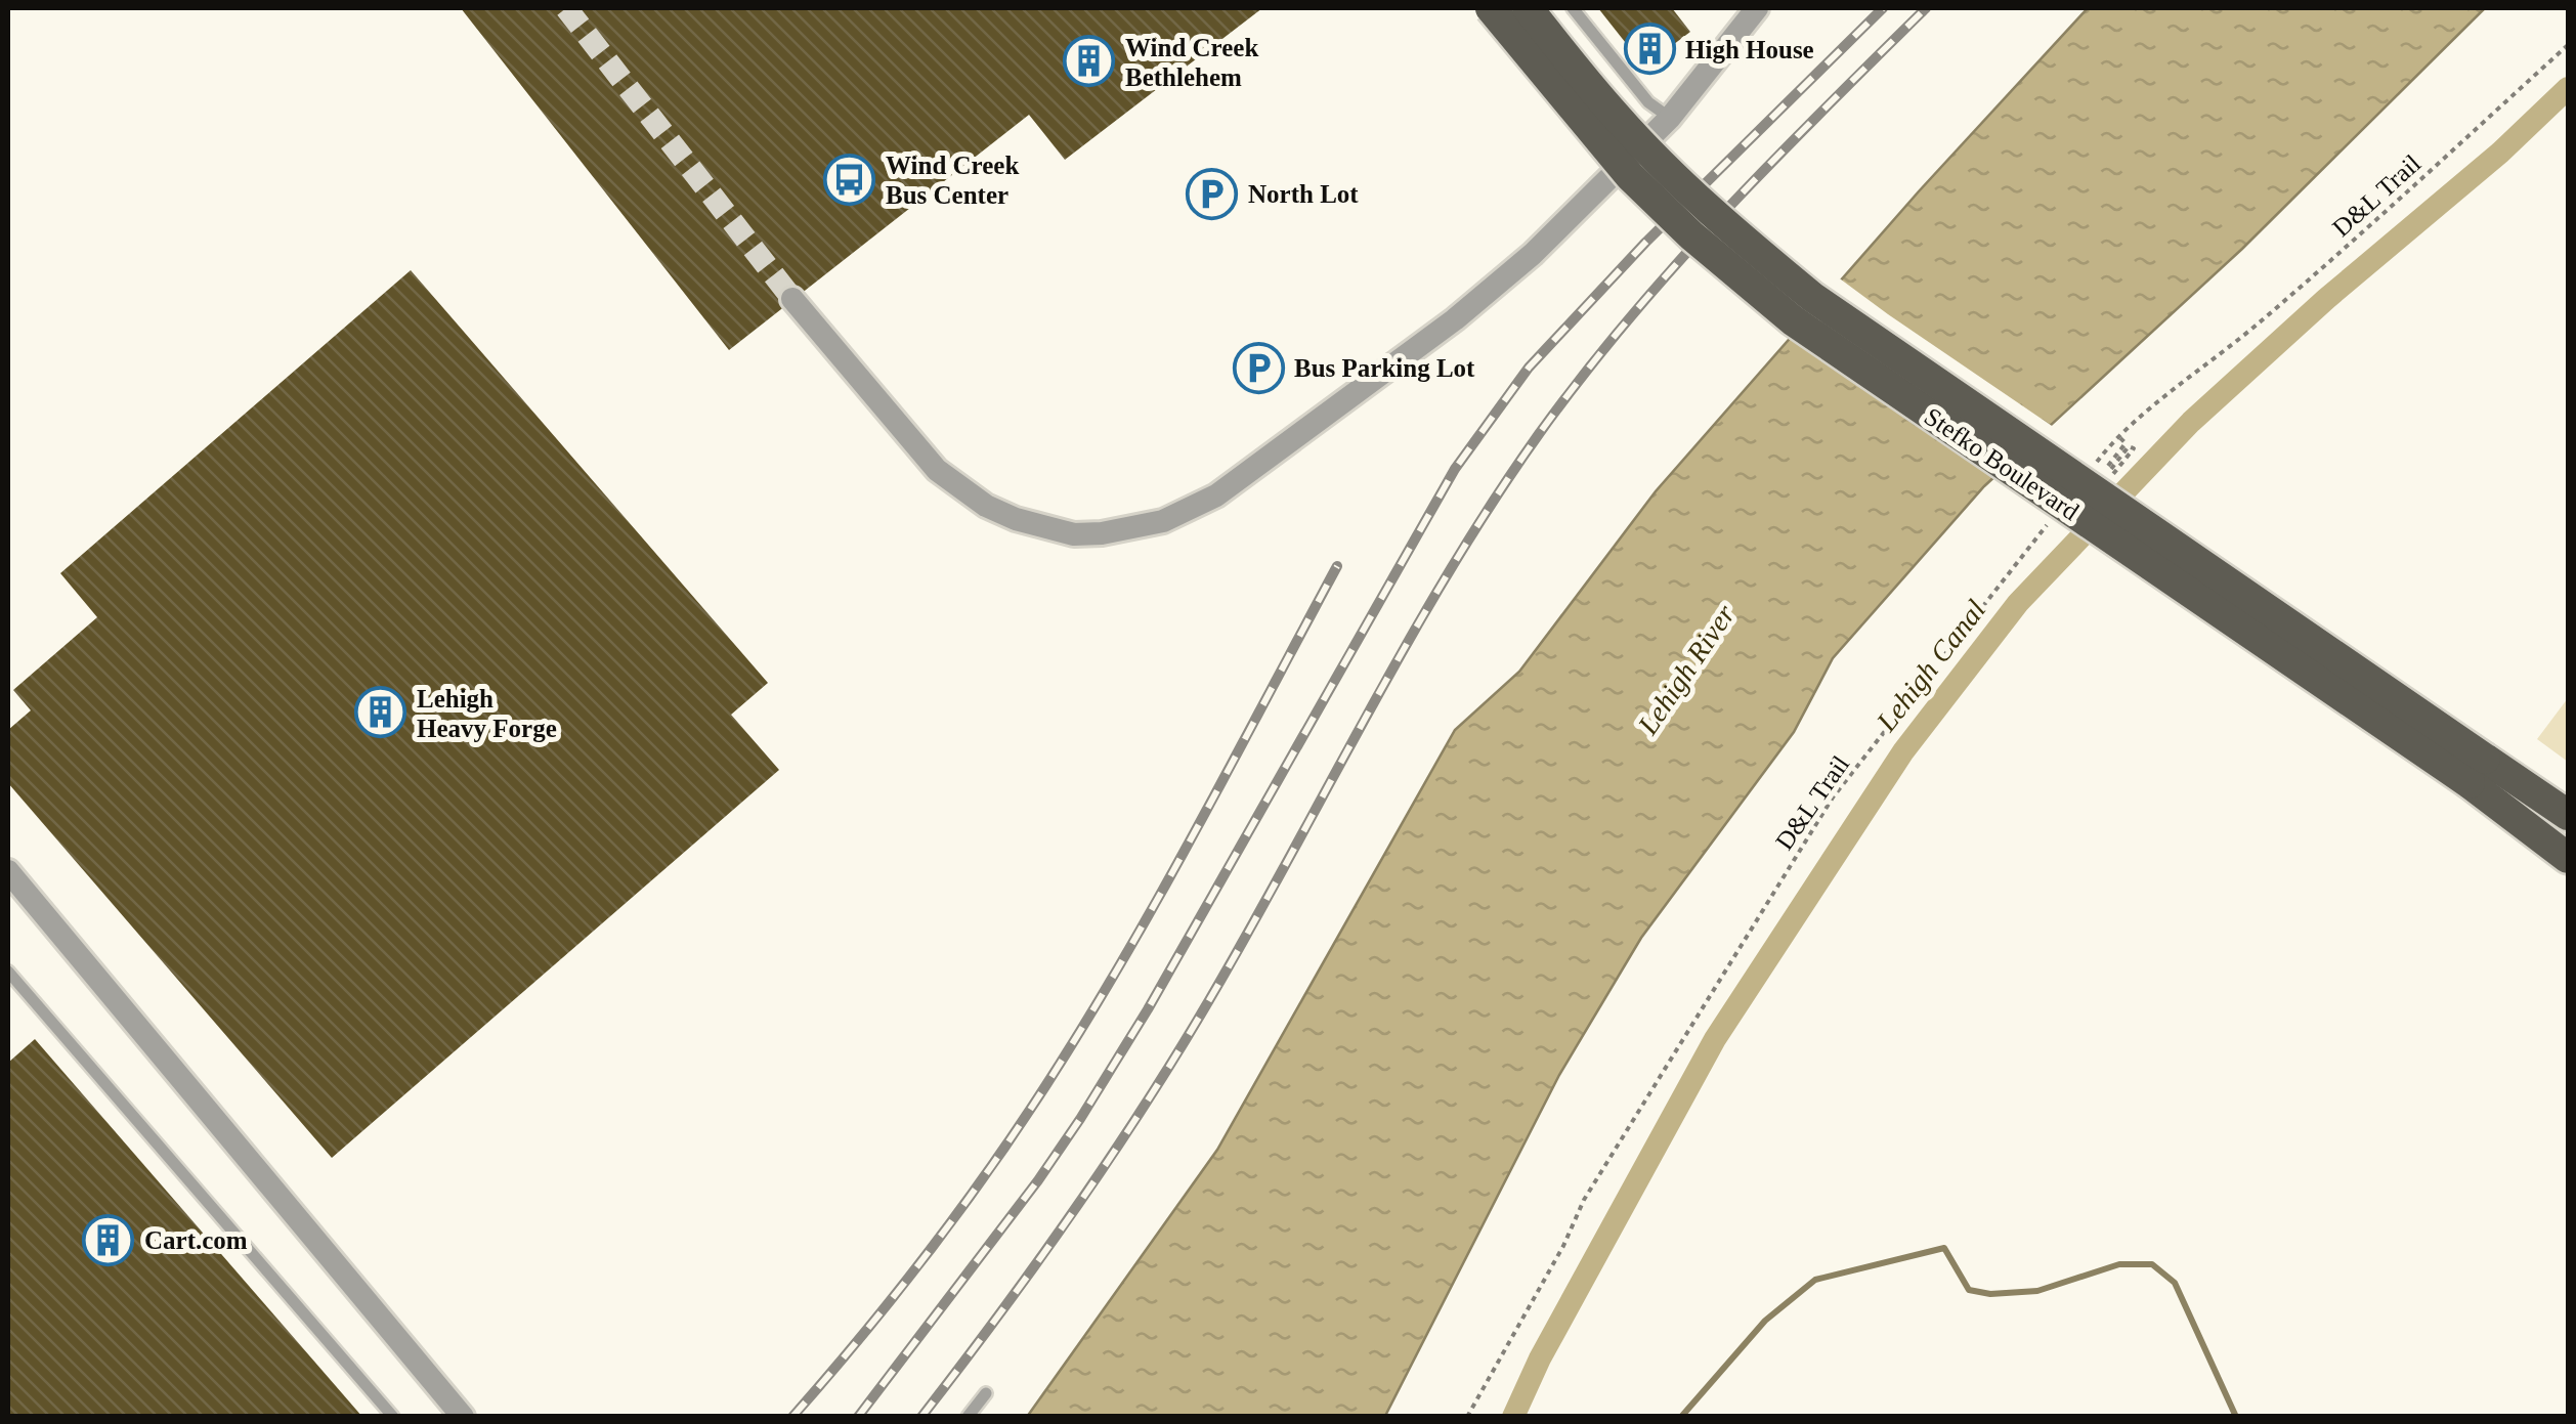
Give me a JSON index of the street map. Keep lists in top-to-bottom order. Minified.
{"streets":{"main road":["Stefko Boulevard"],"path":["D&L Trail"]},"water":["Lehigh Canal","Lehigh River"],"places":{"building":["High House","Wind Creek Bethlehem","Lehigh Heavy Forge","Cart.com"],"bus stop":["Wind Creek Bus Center"],"parking":["North Lot","Bus Parking Lot"]}}
